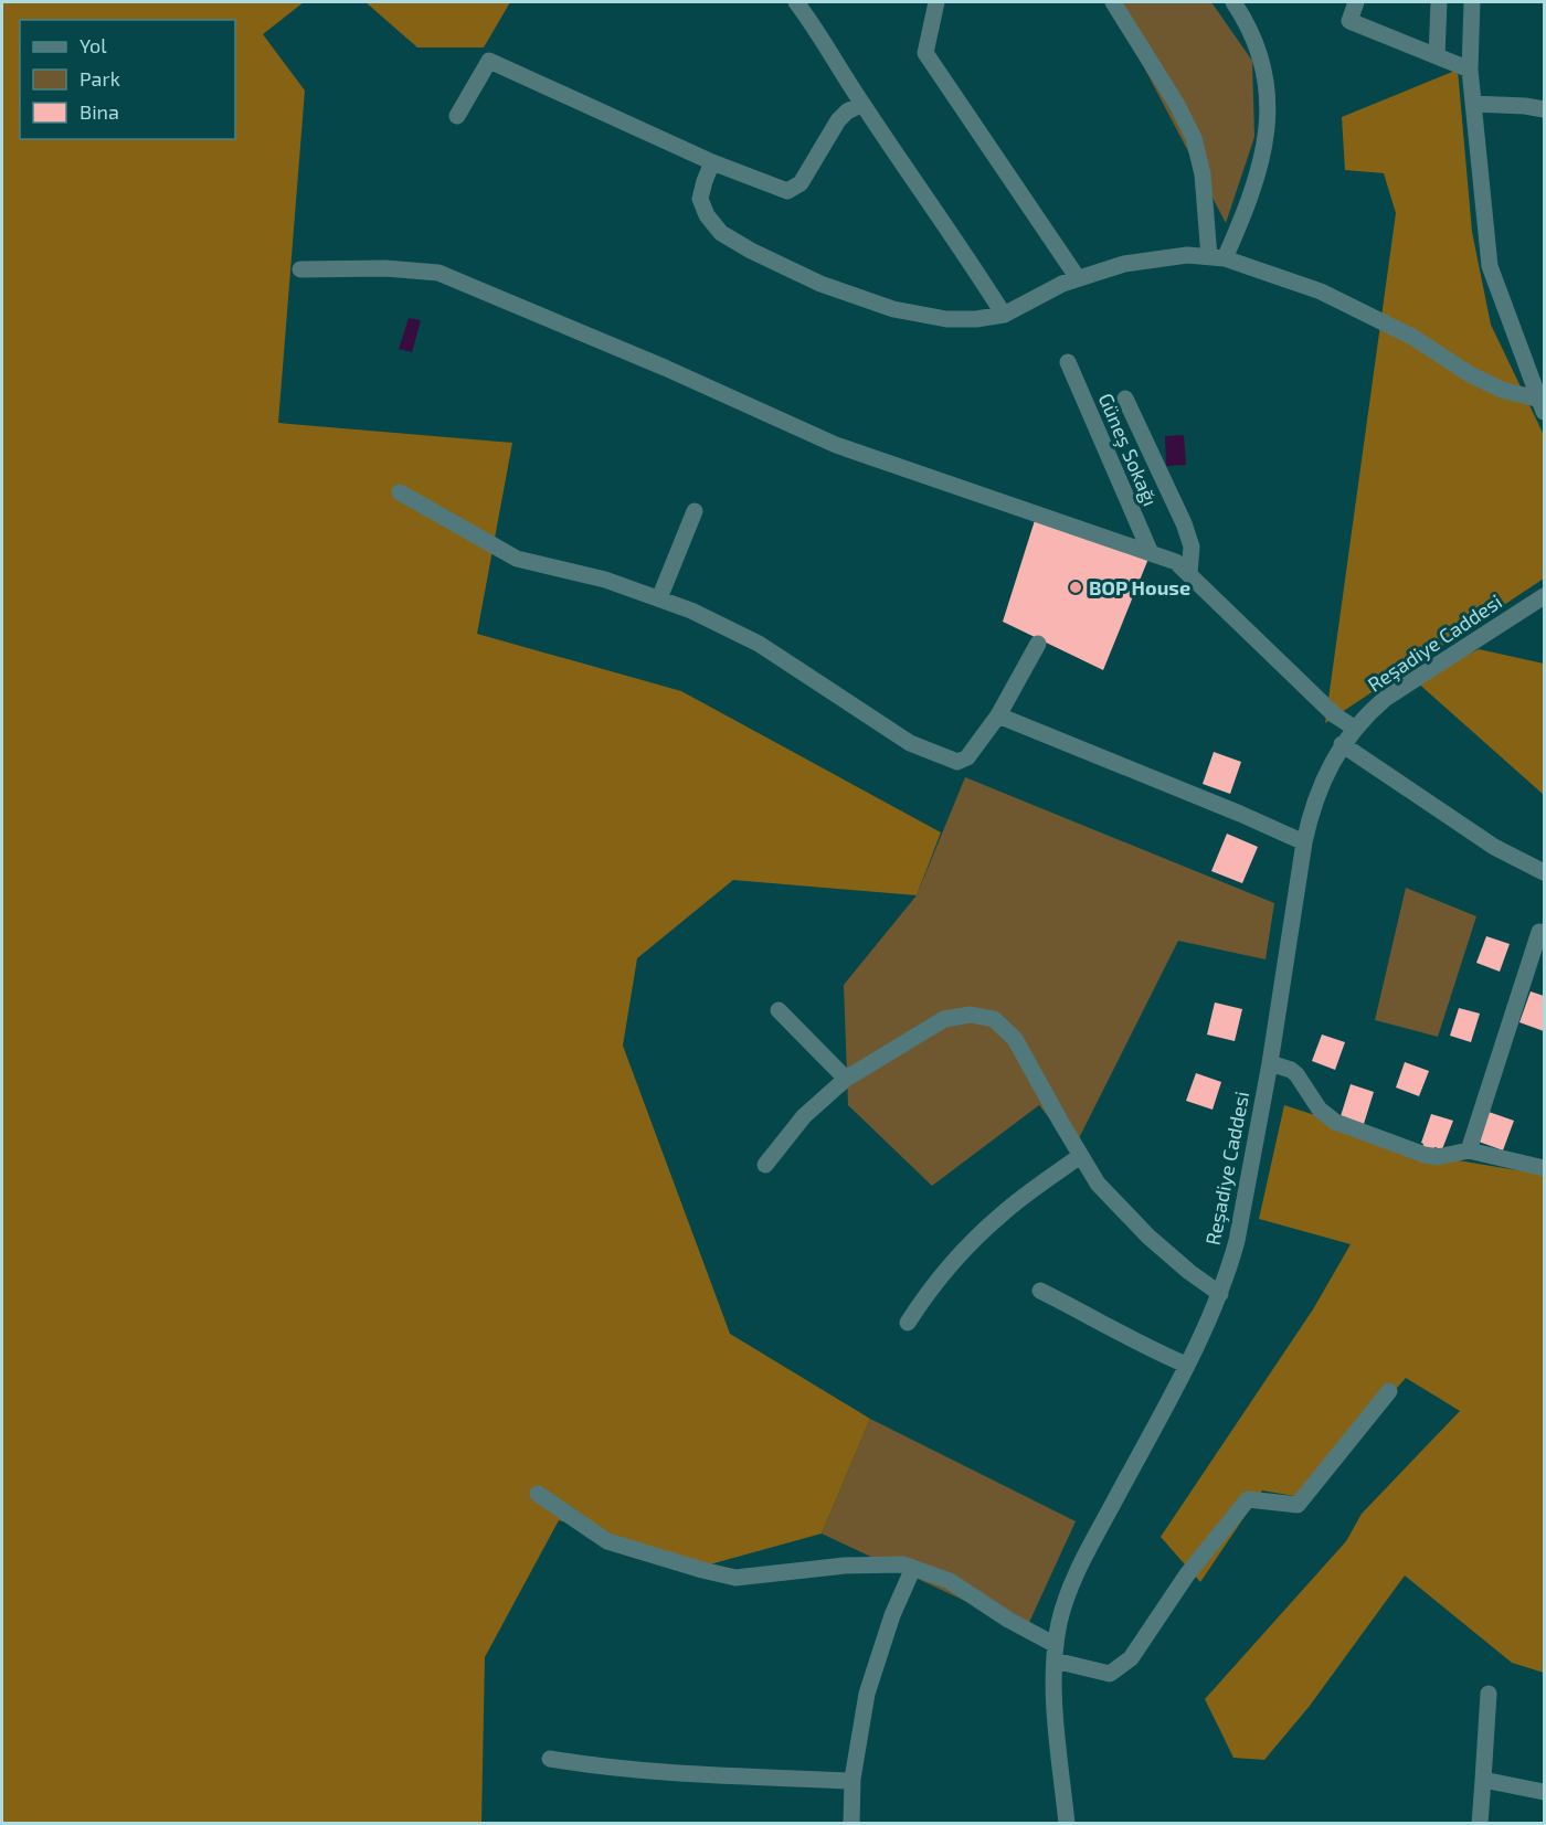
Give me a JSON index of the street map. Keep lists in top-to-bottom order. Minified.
{"streets":{"street":["Güneş Sokağı","Reşadiye Caddesi"]},"places":["BOP House"],"legend":["Yol","Park","Bina"]}
